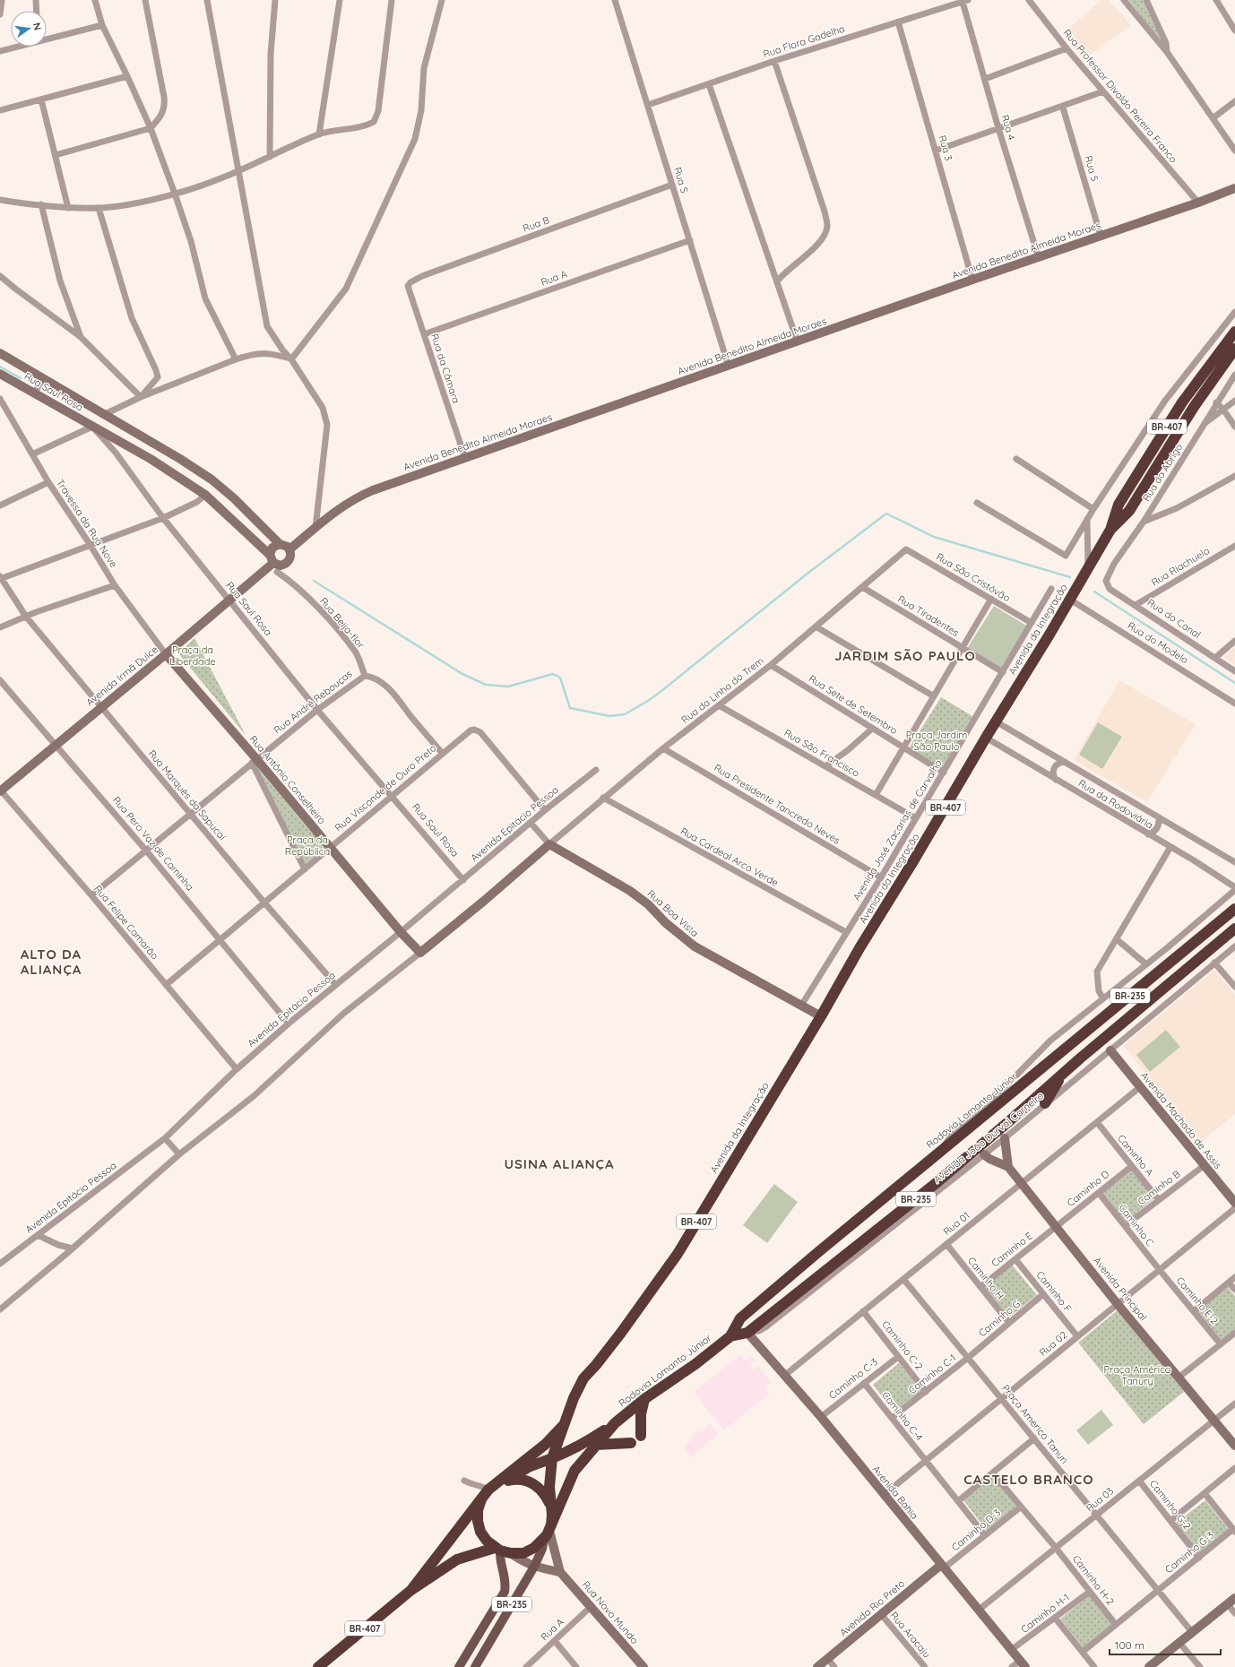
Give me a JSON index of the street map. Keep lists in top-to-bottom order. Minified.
{"streets":{"highway":["BR-407","Avenida da Integração","BR-235","Rodovia Lomanto Júnior"],"street":["Rua Flora Gadelha","Rua Professor Divaldo Pereira Franco","Rua 4","Rua 3","Rua 5","Rua S","Rua B","Avenida Benedito Almeida Moraes","Rua A","Rua da Câmara","Rua Saul Rosa","Rua do Abrigo","Travessa da Rua Nove","Rua Riachuelo","Rua São Cristóvão","Rua Tiradentes","Rua do Canal","Rua Beija-flor","Rua do Modelo","Avenida Irmã Dulce","Rua da Linha do Trem","Rua André Rebouças","Rua Sete de Setembro","Rua São Francisco","Rua Antônio Conselheiro","Rua Visconde de Ouro Preto","Rua Marquês da Sapucaí","Rua Presidente Tancredo Neves","Rua da Rodoviária","Avenida Epitácio Pessoa","Avenida José Zacarias de Carvalho","Rua Pero Vaz de Caminha","Rua Cardeal Arco Verde","Rua Boa Vista","Rua Felipe Camarão","Avenida Machado de Assis","Avenida João Durval Carneiro","Caminho A","Caminho B","Caminho D","Rua 01","Caminho C","Caminho E","Caminho H","Avenida Principal","Caminho F","Caminho E-2","Caminho G","Rua 02","Caminho C-2","Caminho C-1","Caminho C-3","Caminho C-4","Praça Americo Tanuri","Avenida Bahia","Rua 03","Caminho G-2","Caminho D-3","Caminho G-3","Caminho H-2","Avenida Rio Preto","Rua Novo Mundo","Caminho H-1","Rua Aracaju"]},"crossings":[["Rua Flora Gadelha","Rua 4"],["Rua Flora Gadelha","Rua 3"],["Rua Flora Gadelha","Rua S"],["Rua Professor Divaldo Pereira Franco","Avenida Benedito Almeida Moraes"],["Rua 4","Avenida Benedito Almeida Moraes"],["Rua 3","Avenida Benedito Almeida Moraes"],["Rua 5","Avenida Benedito Almeida Moraes"],["Rua S","Rua B"],["Rua S","Avenida Benedito Almeida Moraes"],["Rua S","Rua A"],["Rua B","Rua da Câmara"],["Avenida Benedito Almeida Moraes","Rua da Câmara"],["Avenida Benedito Almeida Moraes","Avenida Irmã Dulce"],["Rua A","Rua da Câmara"],["Rua A","Rua Novo Mundo"],["Rua Saul Rosa","Avenida Irmã Dulce"],["Rua Saul Rosa","Rua André Rebouças"],["Rua Saul Rosa","Rua Visconde de Ouro Preto"],["Rua Saul Rosa","Avenida Epitácio Pessoa"],["BR-407","Avenida da Integração"],["Rua do Abrigo","Rua do Canal"],["Travessa da Rua Nove","Avenida Irmã Dulce"],["Travessa da Rua Nove","Rua Antônio Conselheiro"],["Rua Riachuelo","Rua do Canal"],["Rua São Cristóvão","Rua da Linha do Trem"],["Rua São Cristóvão","Avenida José Zacarias de Carvalho"],["Rua Tiradentes","Rua da Linha do Trem"],["Rua Tiradentes","Avenida José Zacarias de Carvalho"],["Rua Beija-flor","Rua André Rebouças"],["Avenida da Integração","Rua do Modelo"],["Avenida da Integração","Rua da Rodoviária"],["Avenida da Integração","Rua Boa Vista"],["Avenida da Integração","BR-235"],["Avenida Irmã Dulce","Rua Antônio Conselheiro"],["Avenida Irmã Dulce","Rua Marquês da Sapucaí"],["Avenida Irmã Dulce","Rua Pero Vaz de Caminha"],["Avenida Irmã Dulce","Rua Felipe Camarão"],["Rua da Linha do Trem","Rua Sete de Setembro"],["Rua da Linha do Trem","Rua São Francisco"],["Rua da Linha do Trem","Rua Presidente Tancredo Neves"],["Rua da Linha do Trem","Rua Cardeal Arco Verde"],["Rua da Linha do Trem","Rua Boa Vista"],["Rua André Rebouças","Rua Antônio Conselheiro"],["Rua André Rebouças","Rua Marquês da Sapucaí"],["Rua André Rebouças","Rua Pero Vaz de Caminha"],["Rua André Rebouças","Rua Felipe Camarão"],["Rua Sete de Setembro","Avenida José Zacarias de Carvalho"],["Rua São Francisco","Avenida José Zacarias de Carvalho"],["Rua Antônio Conselheiro","Rua Visconde de Ouro Preto"],["Rua Antônio Conselheiro","Avenida Epitácio Pessoa"],["Rua Visconde de Ouro Preto","Rua Marquês da Sapucaí"],["Rua Visconde de Ouro Preto","Avenida Epitácio Pessoa"],["Rua Visconde de Ouro Preto","Rua Pero Vaz de Caminha"],["Rua Visconde de Ouro Preto","Rua Felipe Camarão"],["Rua Marquês da Sapucaí","Avenida Epitácio Pessoa"],["Rua Presidente Tancredo Neves","Avenida José Zacarias de Carvalho"],["Avenida Epitácio Pessoa","Rua Pero Vaz de Caminha"],["Avenida Epitácio Pessoa","Rua Felipe Camarão"],["Avenida José Zacarias de Carvalho","Rua Cardeal Arco Verde"],["Avenida José Zacarias de Carvalho","Rua Boa Vista"],["Rodovia Lomanto Júnior","Avenida João Durval Carneiro"],["Rodovia Lomanto Júnior","Avenida Bahia"],["Avenida Machado de Assis","Avenida João Durval Carneiro"],["Avenida Machado de Assis","Caminho B"],["Avenida Machado de Assis","Rua 01"],["Avenida João Durval Carneiro","Avenida Bahia"],["Caminho A","Caminho B"],["Caminho A","Caminho D"],["Caminho A","Rua 01"],["Caminho B","Caminho C"],["Caminho D","Caminho C"],["Caminho D","Caminho E"],["Caminho D","Avenida Principal"],["Rua 01","Caminho H"],["Rua 01","Avenida Principal"],["Rua 01","Caminho C-2"],["Rua 01","Praça Americo Tanuri"],["Rua 01","Avenida Bahia"],["Caminho C","Caminho E-2"],["Caminho C","Rua 02"],["Caminho E","Caminho H"],["Caminho E","Avenida Principal"],["Caminho E","Caminho F"],["Caminho H","Caminho G"],["Avenida Principal","Rua 02"],["Avenida Principal","Rua 03"],["Caminho F","Caminho G"],["Caminho F","Rua 02"],["Caminho E-2","Rua 02"],["Caminho G","Caminho C-1"],["Caminho G","Praça Americo Tanuri"],["Rua 02","Caminho C-4"],["Rua 02","Praça Americo Tanuri"],["Rua 02","Avenida Bahia"],["Caminho C-2","Caminho C-1"],["Caminho C-2","Caminho C-3"],["Caminho C-1","Caminho C-4"],["Caminho C-1","Praça Americo Tanuri"],["Caminho C-3","Caminho C-4"],["Caminho C-3","Avenida Bahia"],["Caminho C-4","Caminho D-3"],["Praça Americo Tanuri","Rua 03"],["Praça Americo Tanuri","Caminho G-3"],["Avenida Bahia","Rua 03"],["Avenida Bahia","Caminho D-3"],["Avenida Bahia","Avenida Rio Preto"],["Avenida Bahia","Caminho H-1"],["Rua 03","Caminho G-2"],["Rua 03","Caminho H-2"],["Caminho G-2","Caminho G-3"],["Caminho D-3","Caminho H-2"],["Caminho D-3","Avenida Rio Preto"],["Caminho G-3","Caminho H-2"],["Caminho H-2","Caminho H-1"],["Avenida Rio Preto","Rua Aracaju"]],"districts":["JARDIM SÃO PAULO","ALTO DA ALIANÇA","USINA ALIANÇA","CASTELO BRANCO"],"parks":["Praça da Liberdade","Praça Jardim São Paulo","Praça da República","Praça Américo Tanury"],"scale_bar":"100 m","north":"right"}
